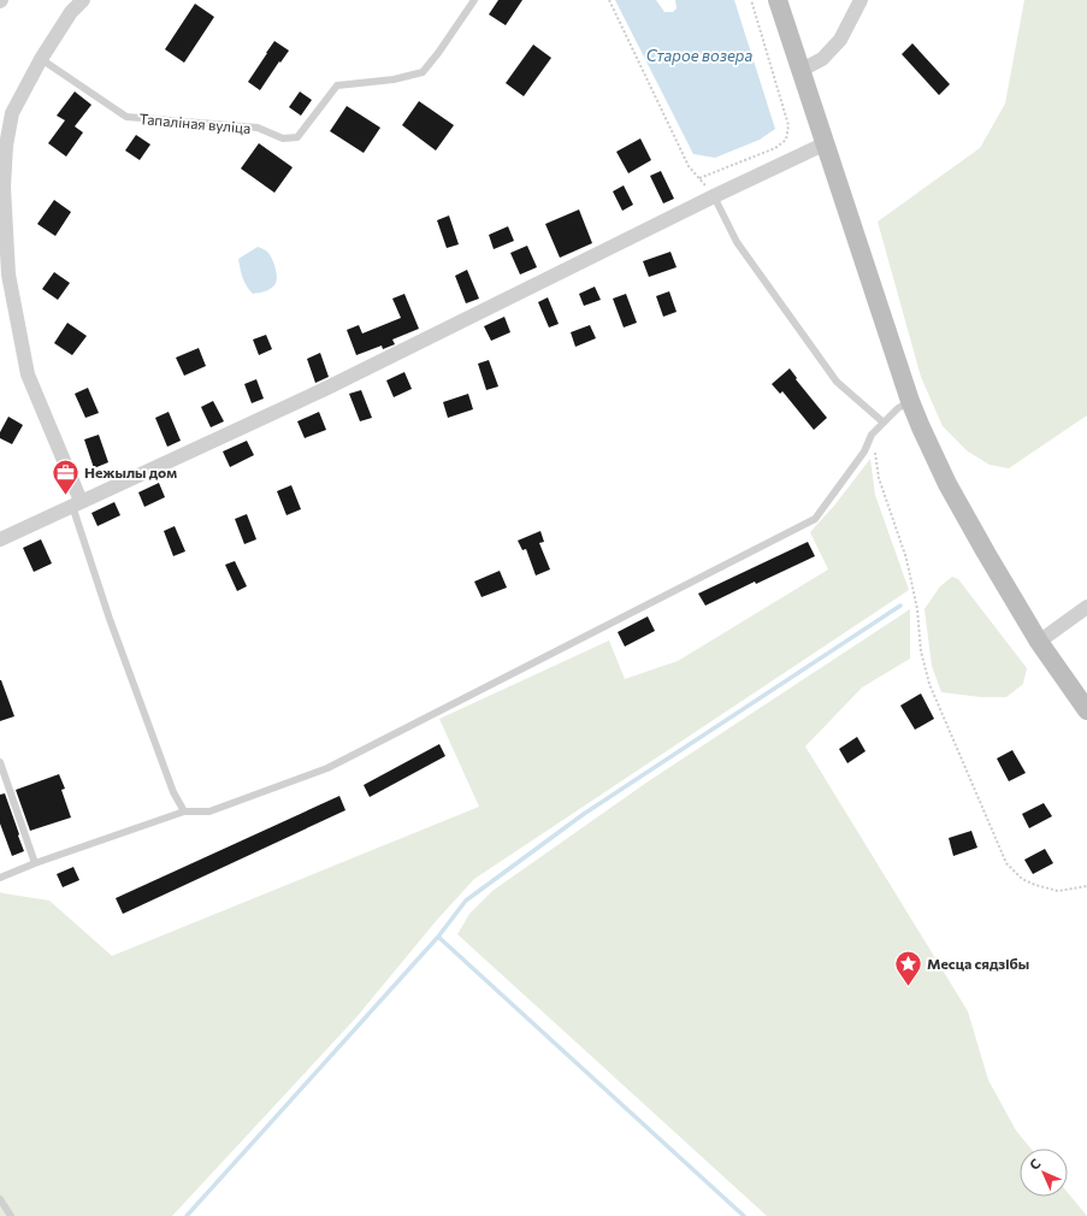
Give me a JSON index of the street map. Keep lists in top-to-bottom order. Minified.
{"streets":{"lane":["Тапаліная вуліца"]},"water":["Старое возера"],"places":{"office":["Нежылы дом"],"place":["Месца сядзібы"]},"north":"top left"}
